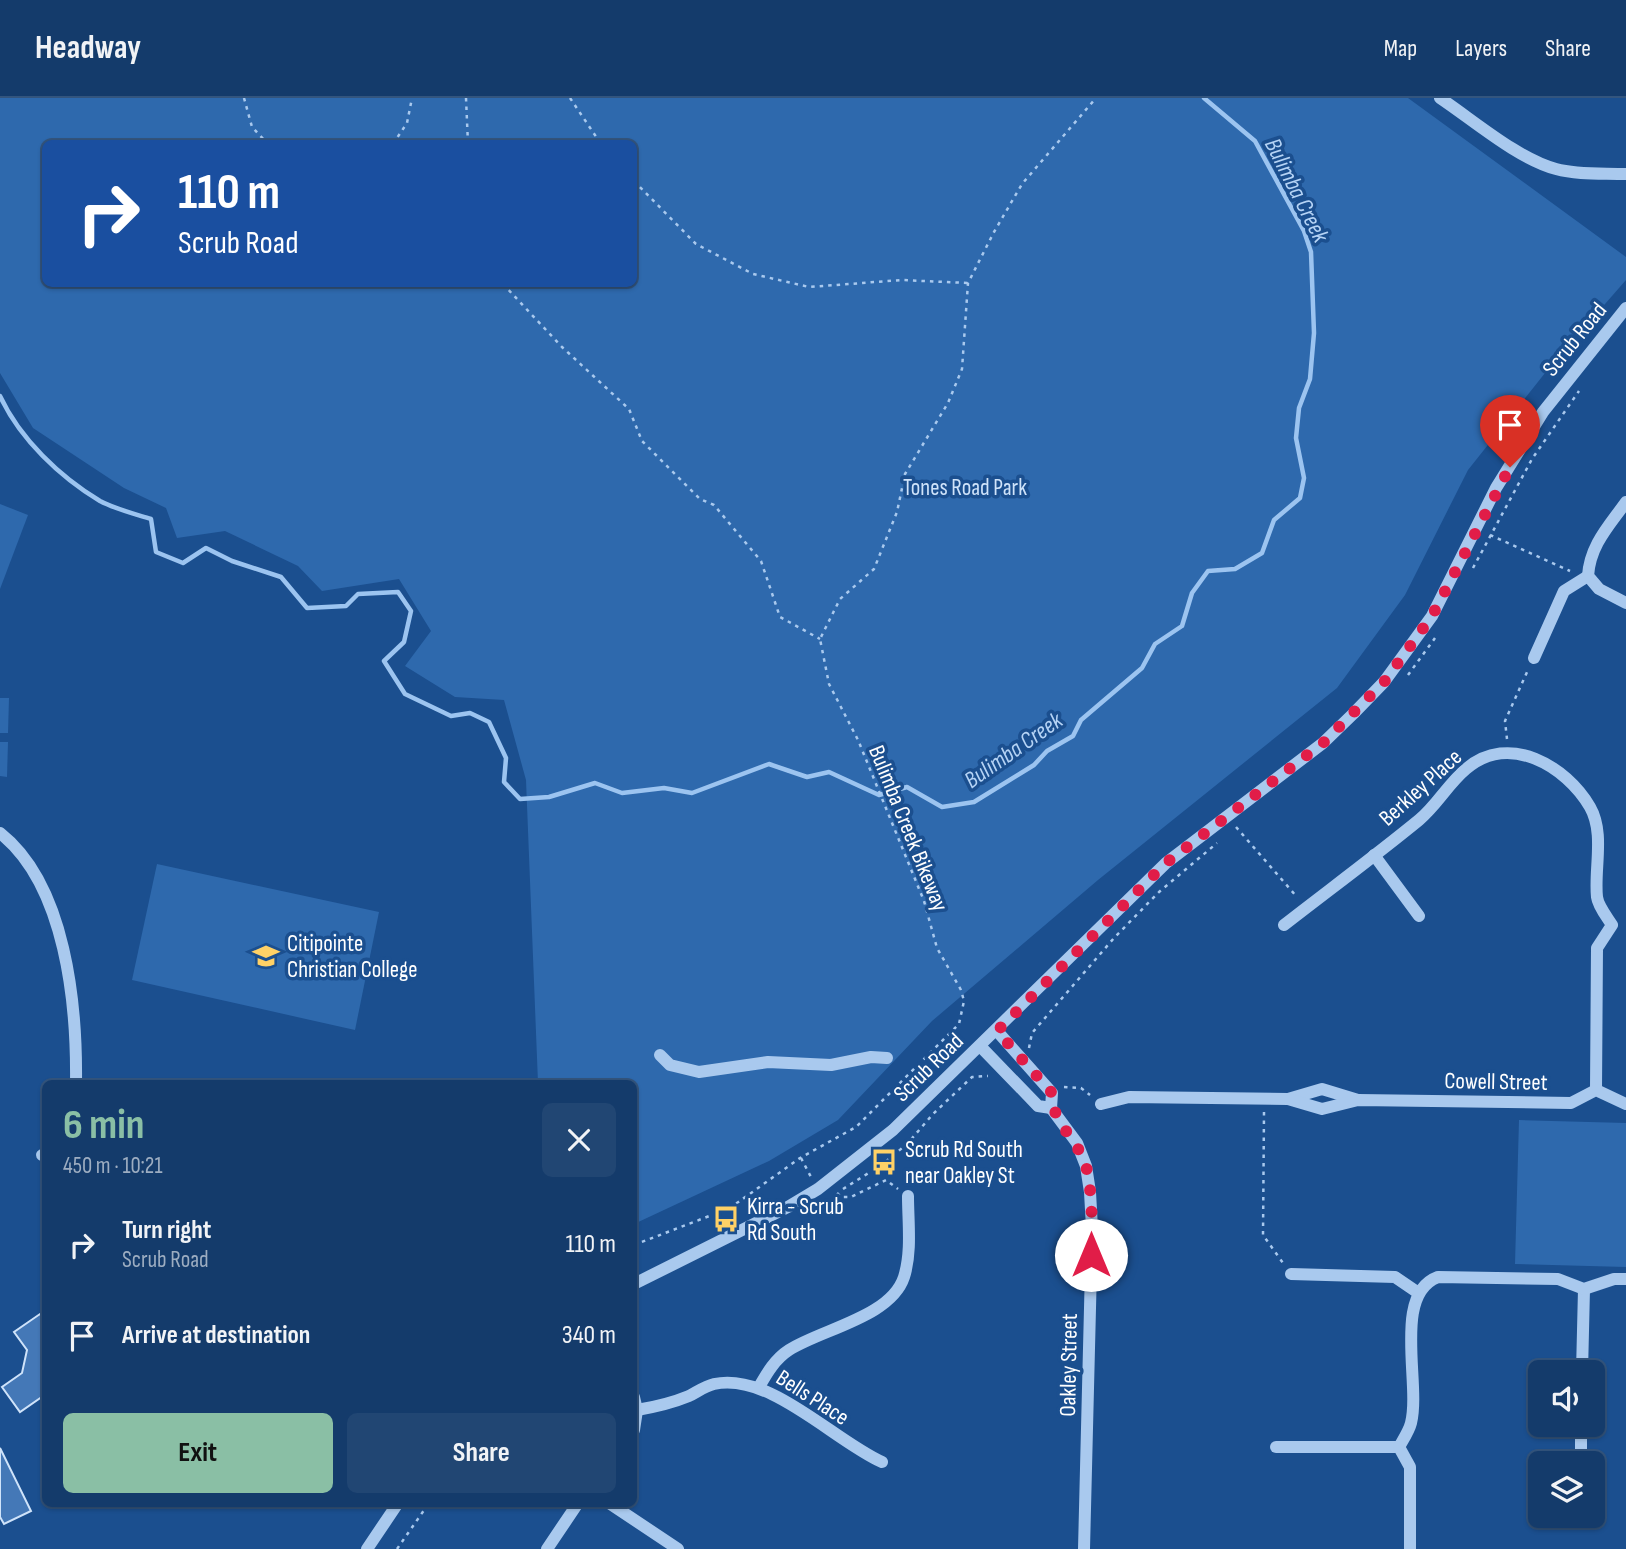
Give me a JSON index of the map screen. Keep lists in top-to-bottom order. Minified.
{"streets":{"street":["Scrub Road","Berkley Place","Cowell Street","Oakley Street","Bells Place"],"path":["Bulimba Creek Bikeway"]},"crossings":[["Scrub Road","Oakley Street"]],"water":["Bulimba Creek"],"parks":["Tones Road Park"],"places":{"school or university":["Citipointe Christian College"],"bus stop":["Scrub Rd South near Oakley St","Kirra - Scrub Rd South"]},"page":{"header":"Headway","nav":["Map","Layers","Share"],"turn":["110 m","Scrub Road"],"heading":["6 min","450 m · 10:21"],"list":[{"name":"Turn right","note":"Scrub Road","value":"110 m"},{"name":"Arrive at destination","value":"340 m"}],"buttons":["Exit","Share"]}}
